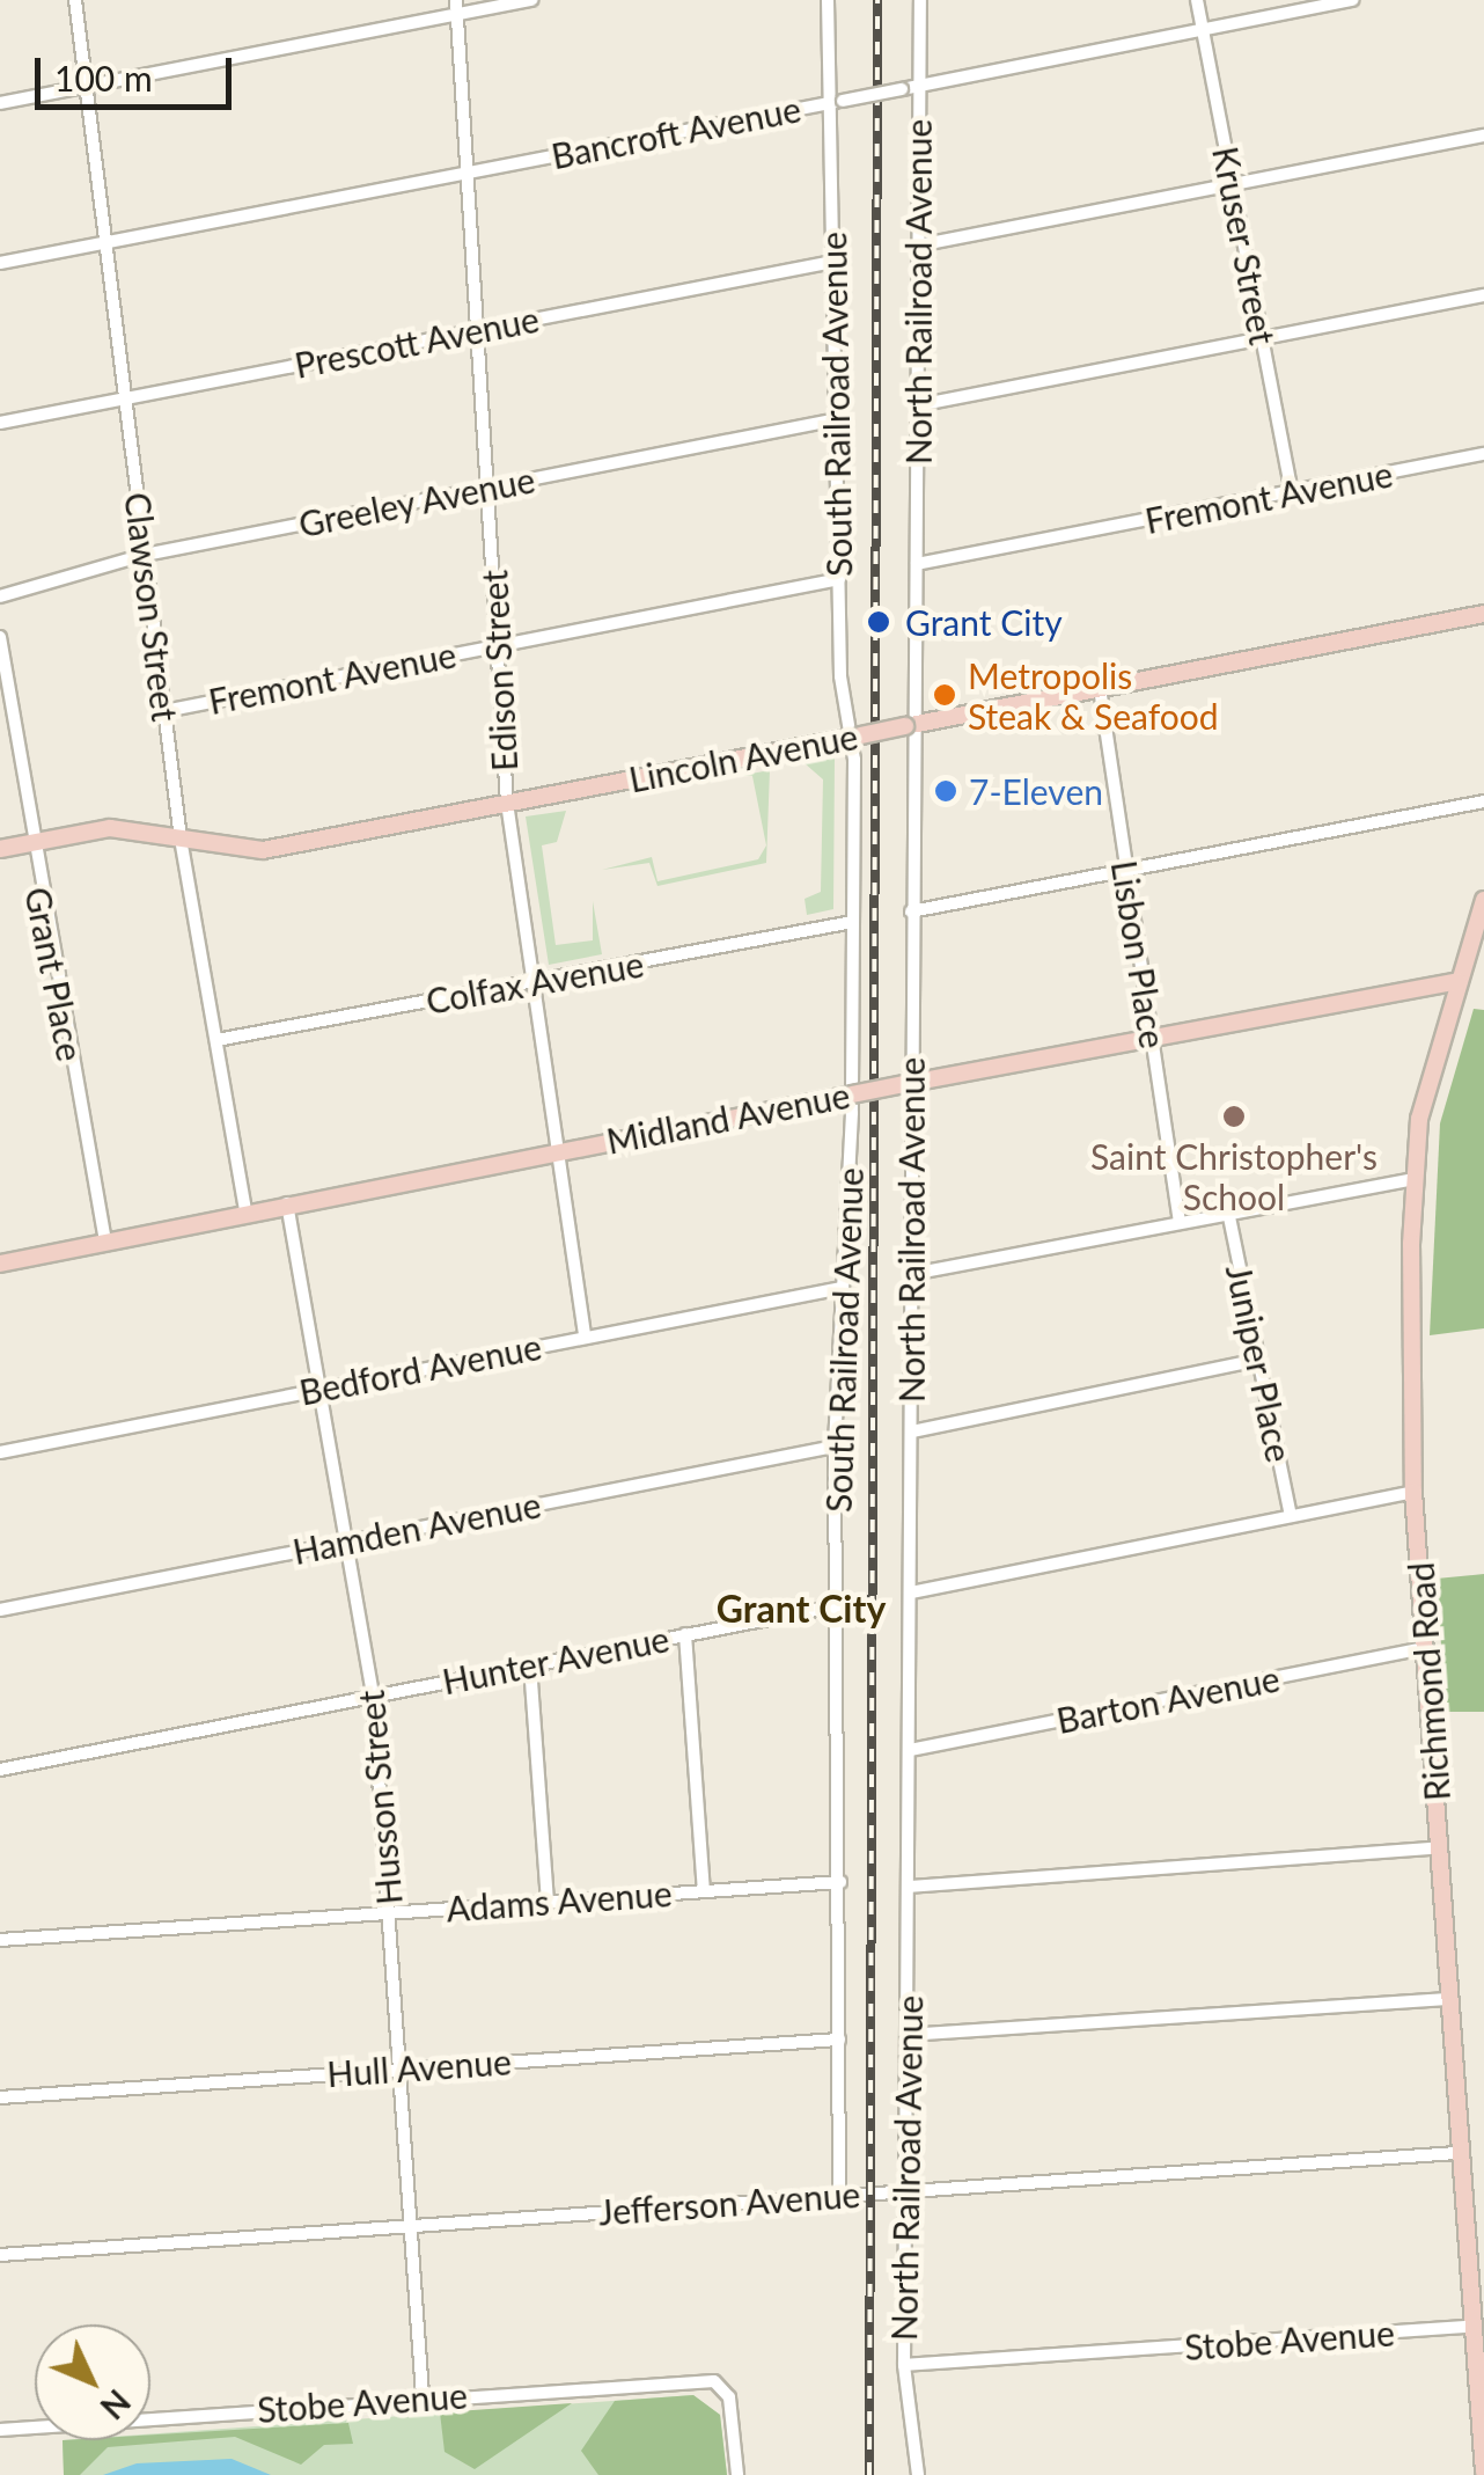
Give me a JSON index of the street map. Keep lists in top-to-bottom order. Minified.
{"streets":{"street":["Bancroft Avenue","Kruser Street","North Railroad Avenue","Prescott Avenue","South Railroad Avenue","Fremont Avenue","Greeley Avenue","Clawson Street","Edison Street","Lincoln Avenue","Lisbon Place","Grant Place","Colfax Avenue","Midland Avenue","Juniper Place","Bedford Avenue","Hamden Avenue","Hunter Avenue","Richmond Road","Barton Avenue","Husson Street","Adams Avenue","Hull Avenue","Jefferson Avenue","Stobe Avenue"]},"crossings":[["Bancroft Avenue","Kruser Street"],["Bancroft Avenue","North Railroad Avenue"],["Bancroft Avenue","South Railroad Avenue"],["Bancroft Avenue","Clawson Street"],["Bancroft Avenue","Edison Street"],["Kruser Street","Fremont Avenue"],["North Railroad Avenue","Fremont Avenue"],["North Railroad Avenue","Lincoln Avenue"],["North Railroad Avenue","Midland Avenue"],["North Railroad Avenue","Barton Avenue"],["North Railroad Avenue","Jefferson Avenue"],["North Railroad Avenue","Stobe Avenue"],["Prescott Avenue","South Railroad Avenue"],["Prescott Avenue","Clawson Street"],["Prescott Avenue","Edison Street"],["South Railroad Avenue","Fremont Avenue"],["South Railroad Avenue","Greeley Avenue"],["South Railroad Avenue","Lincoln Avenue"],["South Railroad Avenue","Colfax Avenue"],["South Railroad Avenue","Midland Avenue"],["South Railroad Avenue","Bedford Avenue"],["South Railroad Avenue","Hamden Avenue"],["South Railroad Avenue","Hunter Avenue"],["South Railroad Avenue","Adams Avenue"],["South Railroad Avenue","Hull Avenue"],["South Railroad Avenue","Jefferson Avenue"],["Fremont Avenue","Clawson Street"],["Fremont Avenue","Edison Street"],["Greeley Avenue","Clawson Street"],["Greeley Avenue","Edison Street"],["Clawson Street","Lincoln Avenue"],["Clawson Street","Colfax Avenue"],["Clawson Street","Midland Avenue"],["Edison Street","Lincoln Avenue"],["Edison Street","Colfax Avenue"],["Edison Street","Midland Avenue"],["Edison Street","Bedford Avenue"],["Lincoln Avenue","Lisbon Place"],["Lincoln Avenue","Grant Place"],["Lisbon Place","Midland Avenue"],["Grant Place","Midland Avenue"],["Midland Avenue","Richmond Road"],["Midland Avenue","Husson Street"],["Bedford Avenue","Husson Street"],["Hamden Avenue","Husson Street"],["Hunter Avenue","Husson Street"],["Richmond Road","Barton Avenue"],["Richmond Road","Jefferson Avenue"],["Richmond Road","Stobe Avenue"],["Husson Street","Adams Avenue"],["Husson Street","Hull Avenue"],["Husson Street","Jefferson Avenue"],["Husson Street","Stobe Avenue"]],"districts":["Grant City"],"places":["Grant City","Metropolis Steak & Seafood","7-Eleven","Saint Christopher's School"],"scale_bar":"100 m","north":"bottom right"}
